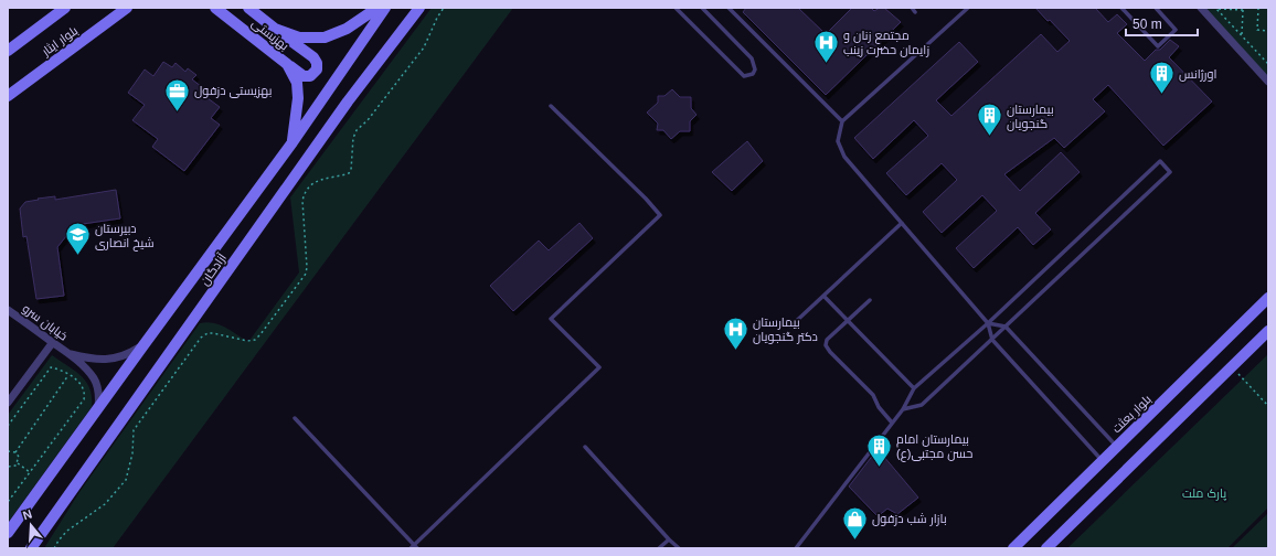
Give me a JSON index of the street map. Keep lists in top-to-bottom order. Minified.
{"streets":{"main road":["بهزیستی","بلوار ایثار","آزادگان","بلوار بعثت"],"street":["خیابان سرو"]},"crossings":[["بهزیستی","آزادگان"],["آزادگان","خیابان سرو"]],"parks":["پارک ملت"],"places":{"hospital":["مجتمع زنان و زایمان حضرت زینب","بیمارستان دکتر گنجویان"],"building":["اورژانس","بیمارستان گنجویان","بیمارستان امام حسن مجتبی(ع)"],"office":["بهزیستی دزفول"],"school or university":["دبیرستان شیخ انصاری"],"shop":["بازار شب دزفول"]},"scale_bar":"50 m","north":"top"}
